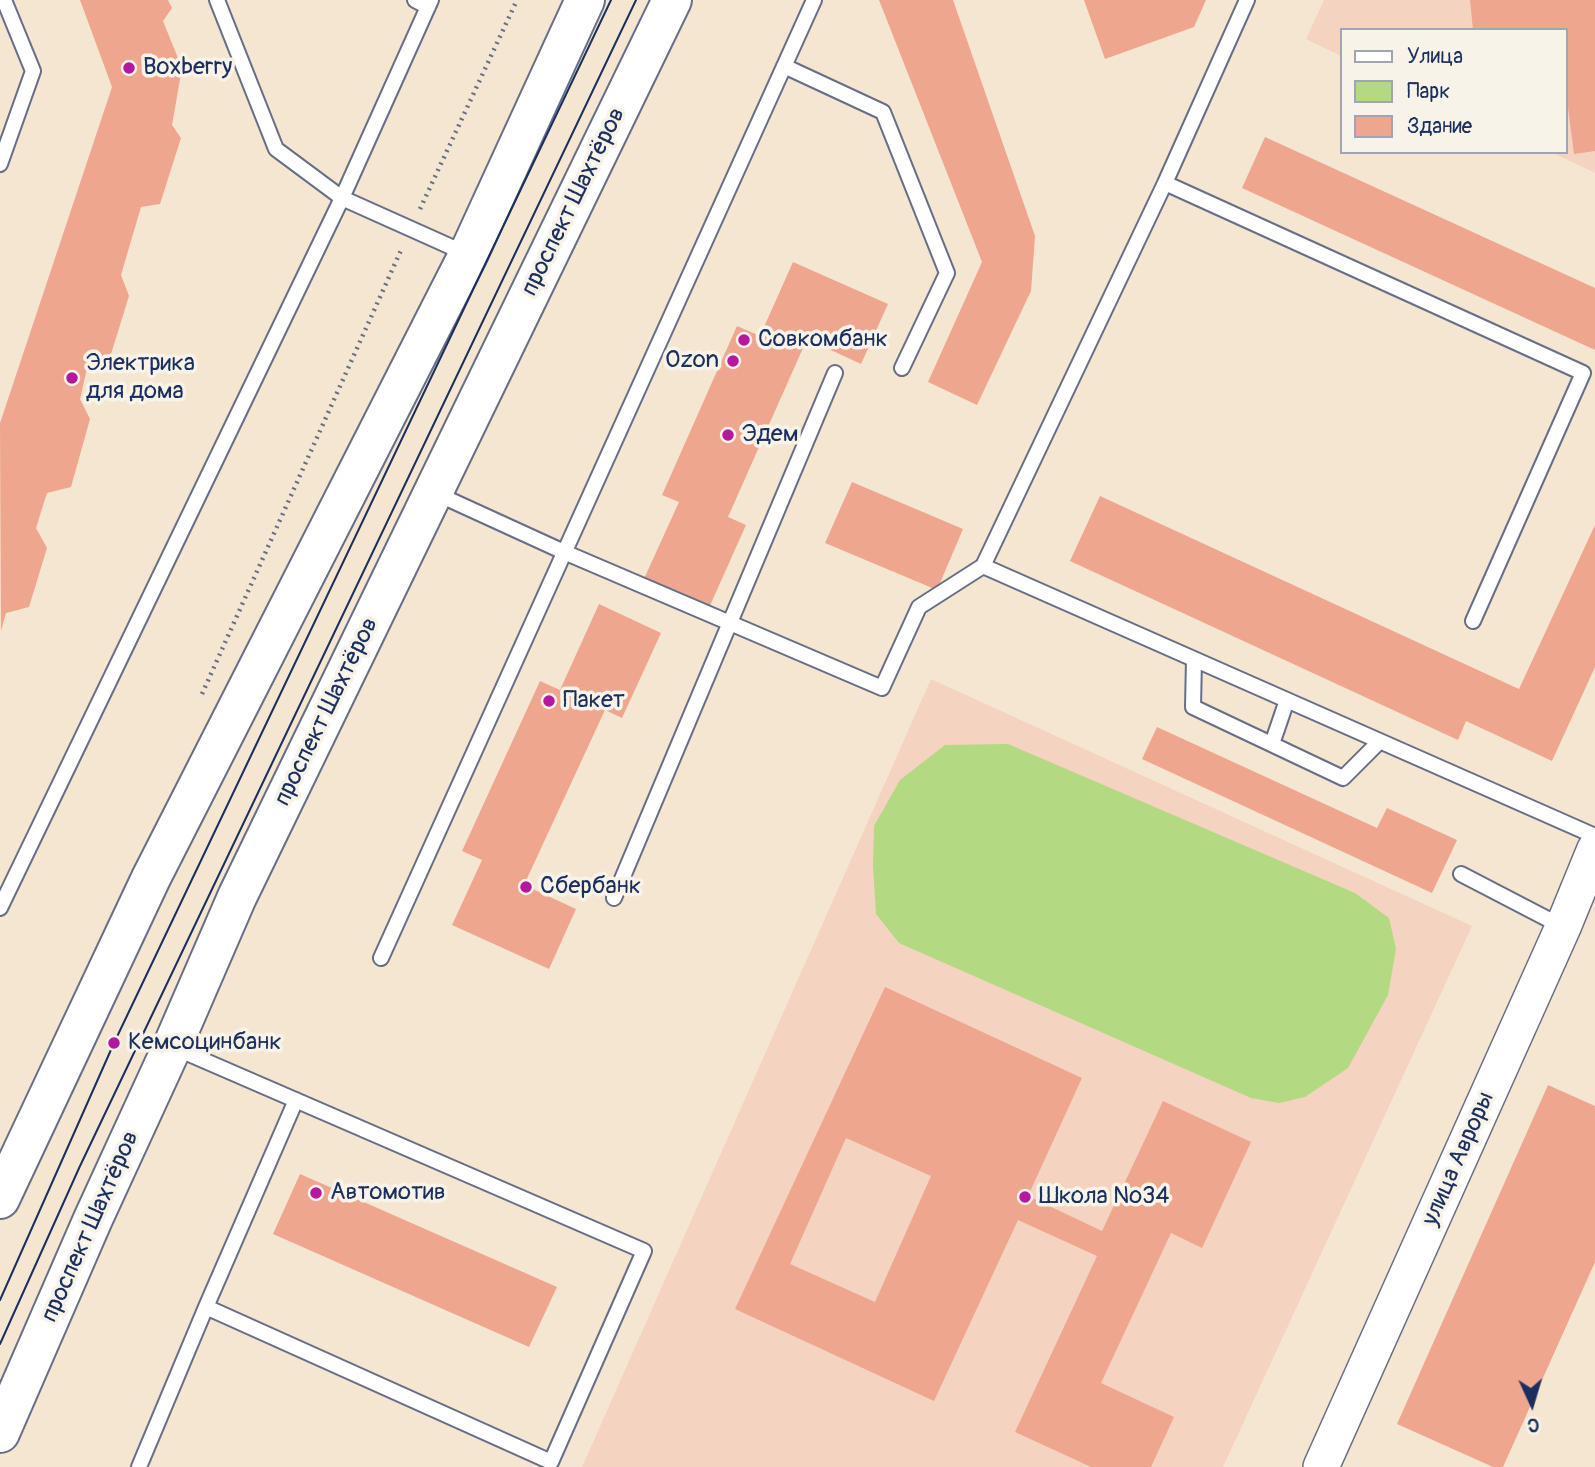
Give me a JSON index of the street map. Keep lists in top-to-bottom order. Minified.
{"streets":{"main road":["проспект Шахтёров"],"street":["улица Авроры"]},"places":["Boxberry","Совкомбанк","Ozon","Электрика для дома","Эдем","Пакет","Сбербанк","Кемсоцинбанк","Автомотив","Школа №34"],"legend":["Улица","Парк","Здание"],"north":"bottom"}
